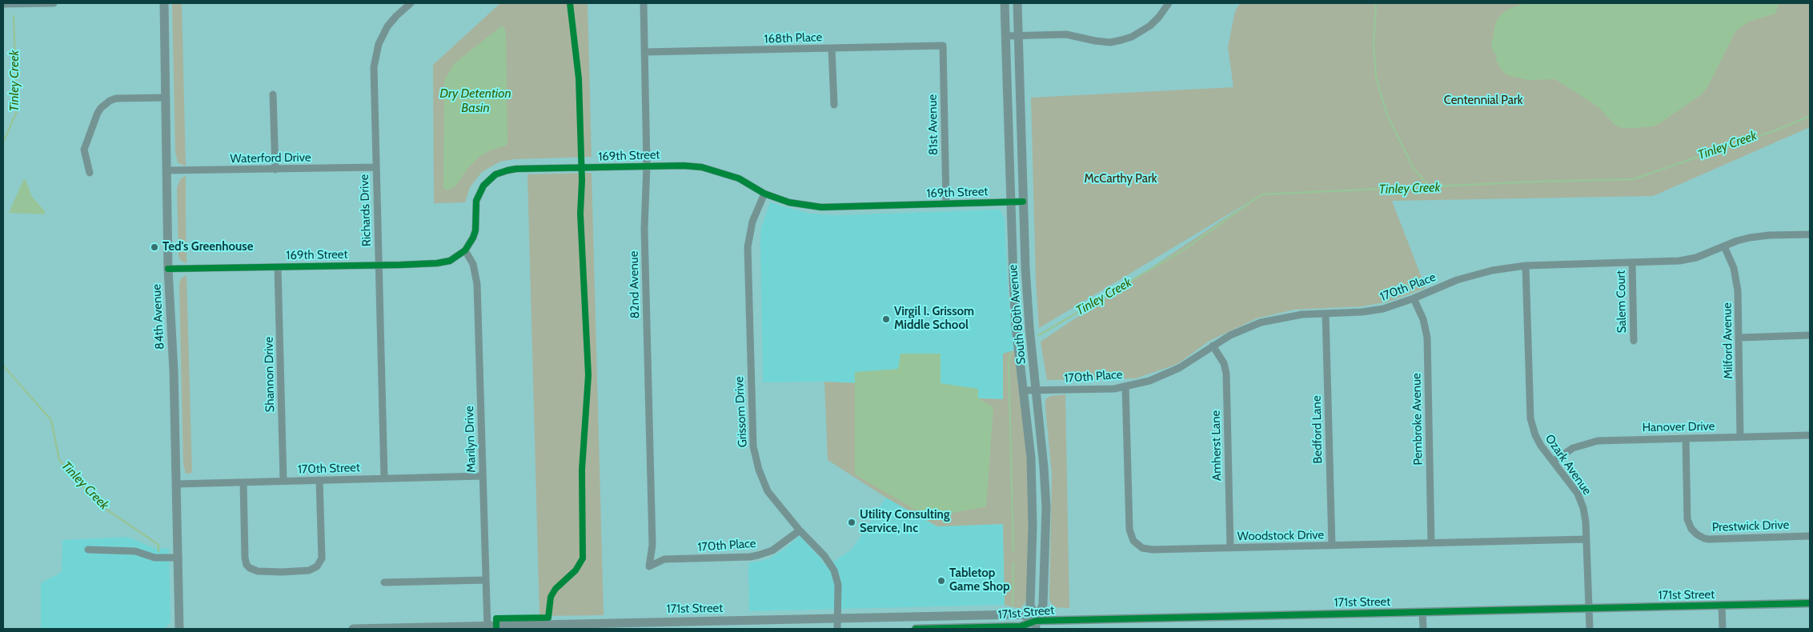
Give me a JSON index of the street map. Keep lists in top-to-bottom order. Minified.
{"streets":{"street":["168th Place","81st Avenue","169th Street","Waterford Drive","Richards Drive","82nd Avenue","170th Place","Salem Court","South 80th Avenue","84th Avenue","Milford Avenue","Shannon Drive","Grissom Drive","Pembroke Avenue","Hanover Drive","Bedford Lane","Marilyn Drive","Amherst Lane","Ozark Avenue","170th Street","Prestwick Drive","Woodstock Drive","171st Street"]},"crossings":[["168th Place","81st Avenue"],["168th Place","82nd Avenue"],["81st Avenue","169th Street"],["169th Street","Richards Drive"],["169th Street","82nd Avenue"],["169th Street","South 80th Avenue"],["169th Street","84th Avenue"],["169th Street","Shannon Drive"],["169th Street","Grissom Drive"],["169th Street","Marilyn Drive"],["Waterford Drive","Richards Drive"],["Waterford Drive","84th Avenue"],["Richards Drive","170th Street"],["82nd Avenue","170th Place"],["170th Place","Salem Court"],["170th Place","South 80th Avenue"],["170th Place","Milford Avenue"],["170th Place","Grissom Drive"],["170th Place","Pembroke Avenue"],["170th Place","Bedford Lane"],["170th Place","Amherst Lane"],["170th Place","Ozark Avenue"],["170th Place","Woodstock Drive"],["South 80th Avenue","171st Street"],["84th Avenue","170th Street"],["Milford Avenue","Hanover Drive"],["Shannon Drive","170th Street"],["Grissom Drive","171st Street"],["Pembroke Avenue","Woodstock Drive"],["Hanover Drive","Ozark Avenue"],["Hanover Drive","Prestwick Drive"],["Bedford Lane","Woodstock Drive"],["Marilyn Drive","170th Street"],["Marilyn Drive","171st Street"],["Amherst Lane","Woodstock Drive"],["Ozark Avenue","Woodstock Drive"],["Ozark Avenue","171st Street"]],"water":["Tinley Creek","Dry Detention Basin"],"parks":["Centennial Park","McCarthy Park"],"places":["Ted's Greenhouse","Virgil I. Grissom Middle School","Utility Consulting Service, Inc","Tabletop Game Shop"]}
